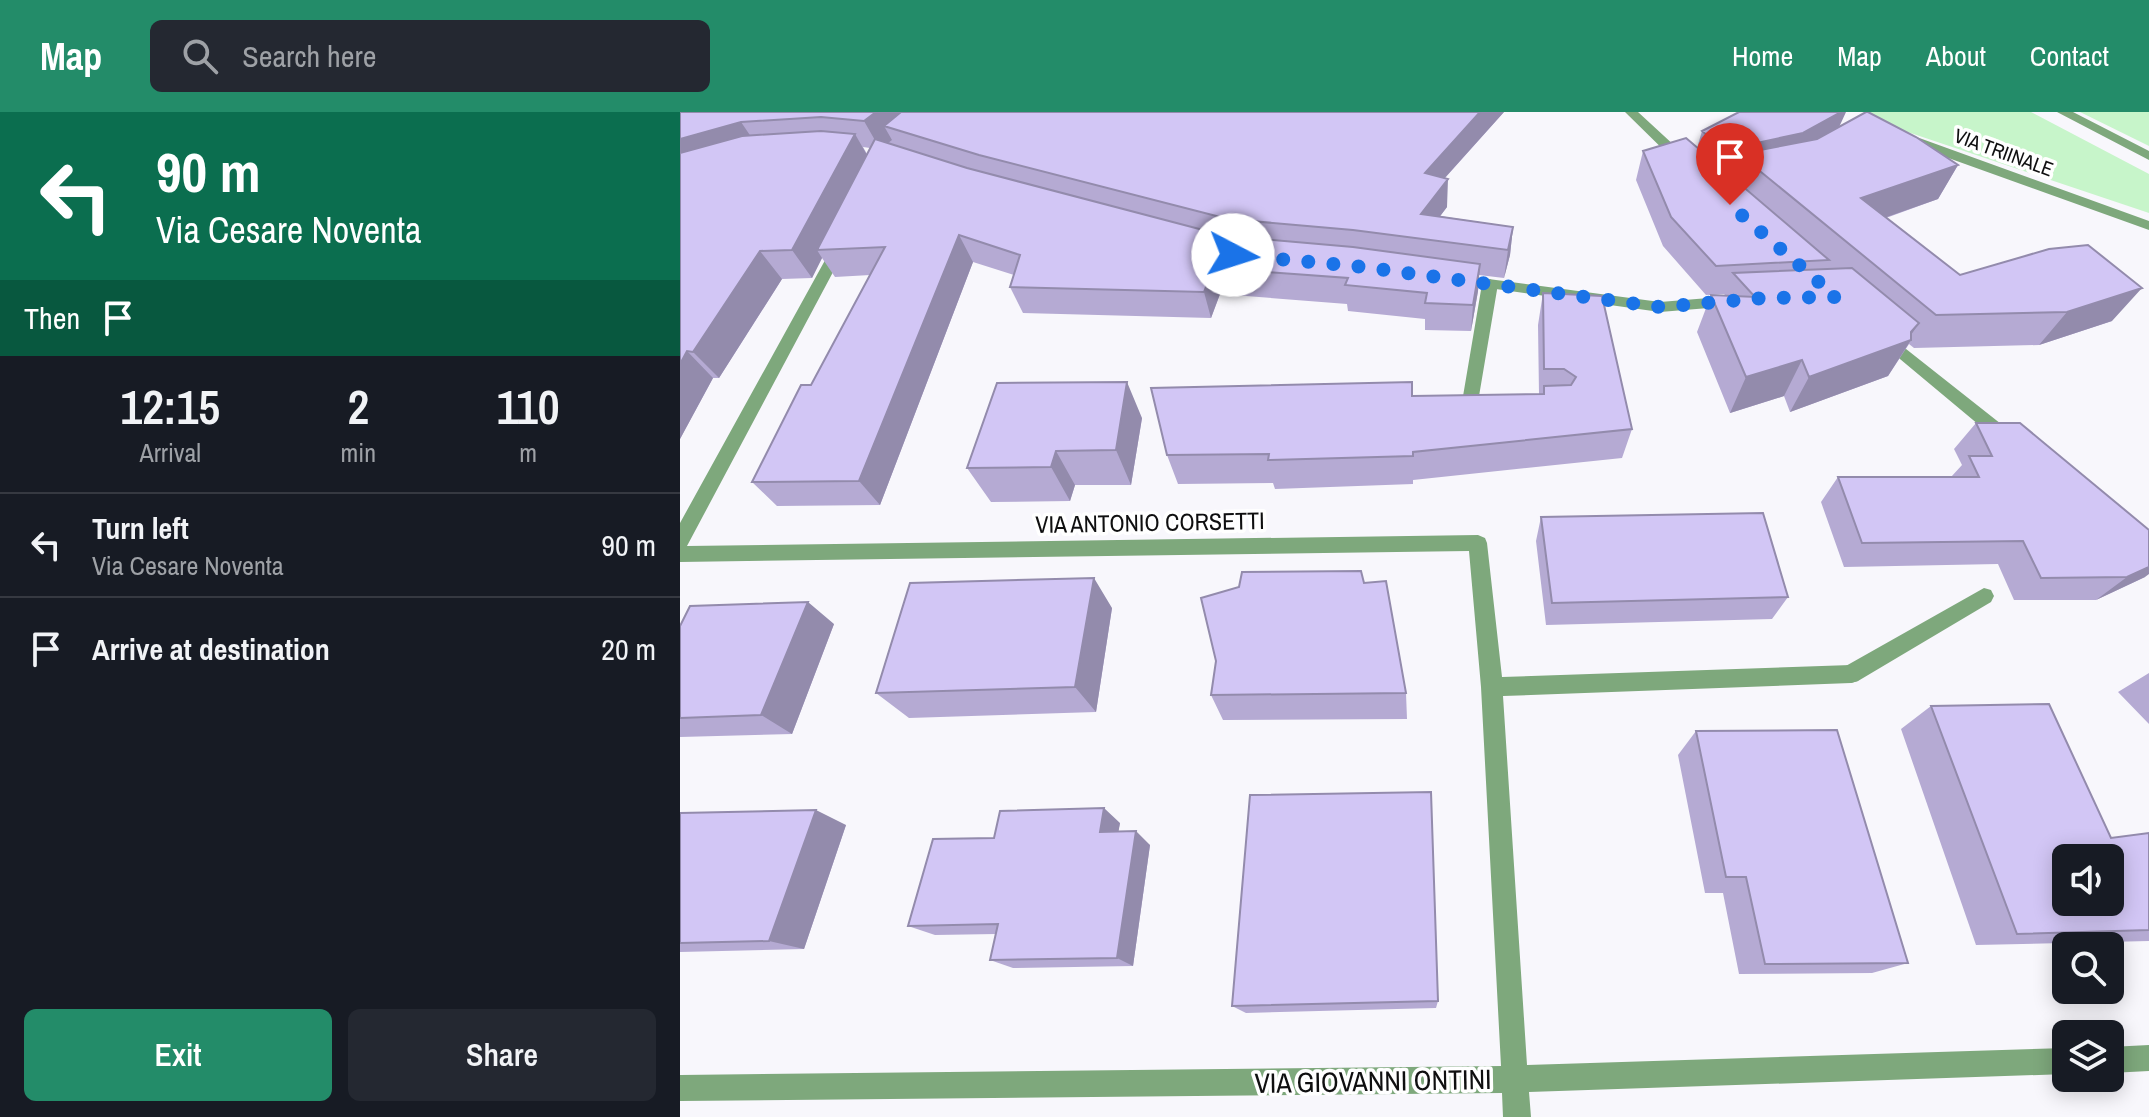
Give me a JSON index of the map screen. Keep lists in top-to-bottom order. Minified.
{"streets":{"street":["VIA TRIINALE","VIA ANTONIO CORSETTI","VIA GIOVANNI ONTINI"]},"crossings":[["VIA ANTONIO CORSETTI","VIA GIOVANNI ONTINI"]],"page":{"header":"Map","search":"Search here","nav":["Home","Map","About","Contact"],"turn":["90 m","Via Cesare Noventa"],"then":"Then","eta":["12:15","Arrival","2","min","110","m"],"list":[{"name":"Turn left","note":"Via Cesare Noventa","value":"90 m"},{"name":"Arrive at destination","value":"20 m"}],"buttons":["Exit","Share"]}}
